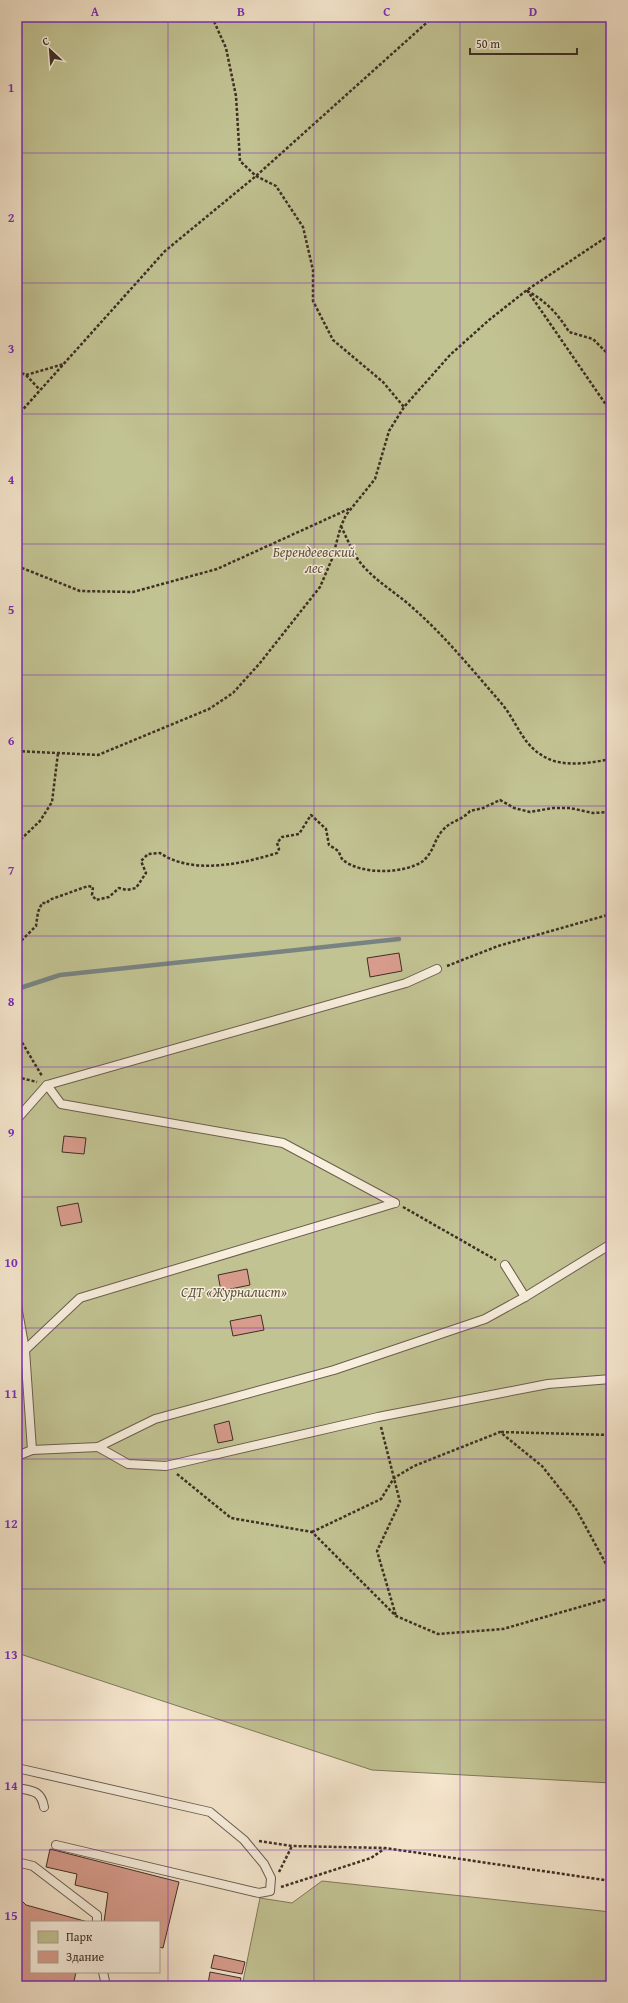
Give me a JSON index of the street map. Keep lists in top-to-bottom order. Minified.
{"parks":["Берендеевский лес","СДТ «Журналист»"],"legend":["Парк","Здание"],"scale_bar":"50 m","north":"top left","grid":{"columns":["A","B","C","D"],"rows":["1","2","3","4","5","6","7","8","9","10","11","12","13","14","15"]}}
